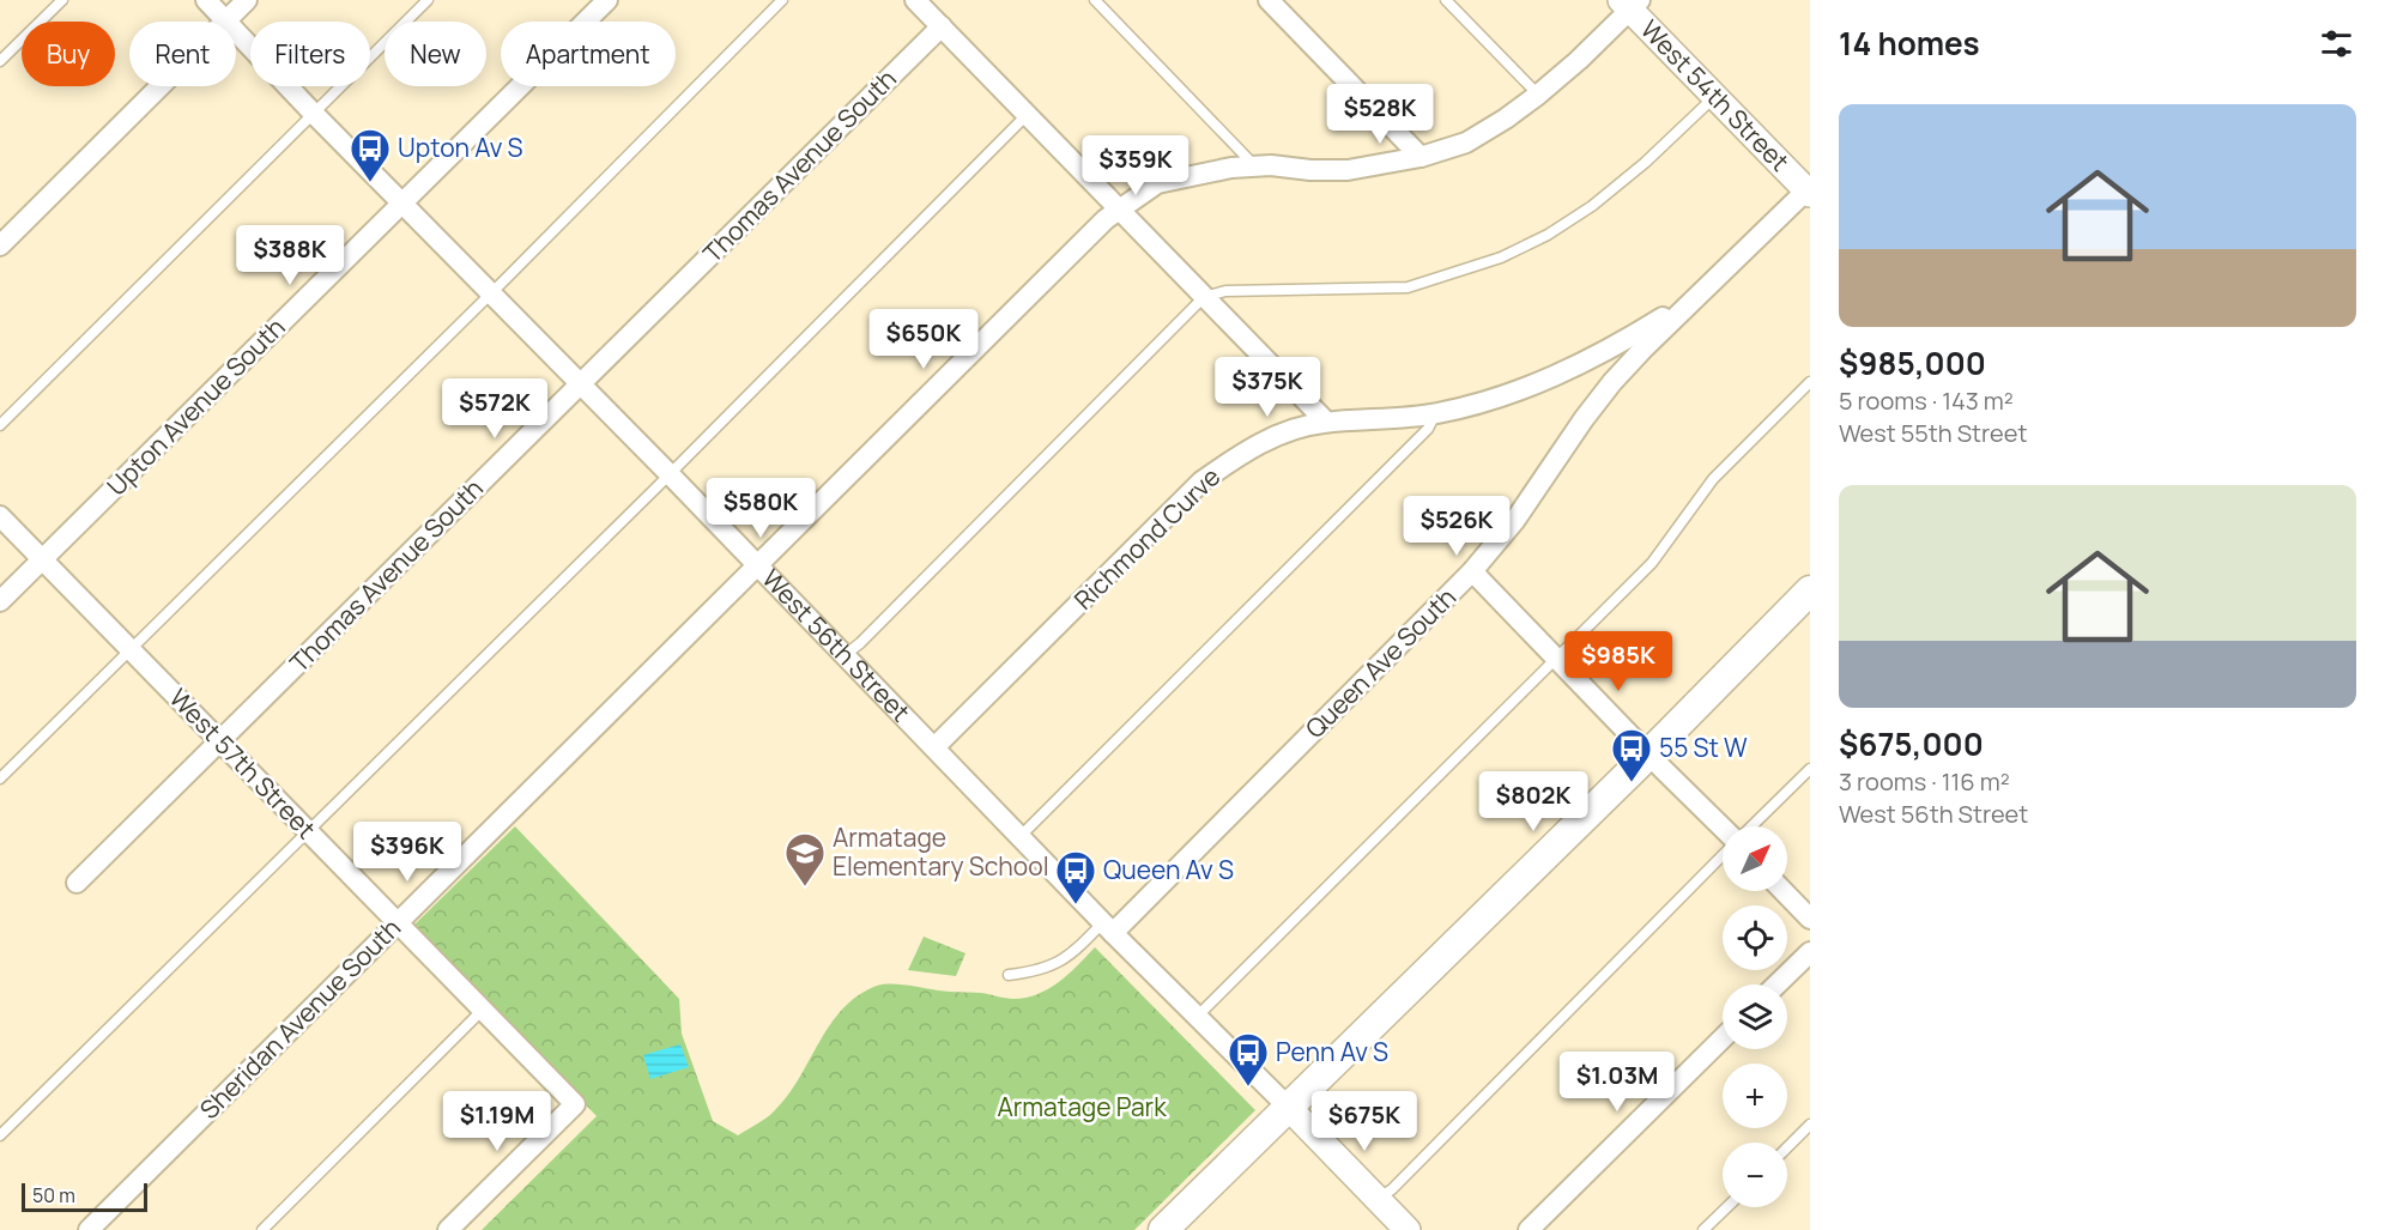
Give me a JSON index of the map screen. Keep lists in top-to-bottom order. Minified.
{"streets":{"street":["West 54th Street","Thomas Avenue South","Upton Avenue South","Richmond Curve","West 56th Street","Queen Ave South","West 57th Street","Sheridan Avenue South"]},"crossings":[["West 54th Street","Queen Ave South"],["West 54th Street","Sheridan Avenue South"],["Thomas Avenue South","West 56th Street"],["Thomas Avenue South","West 57th Street"],["Upton Avenue South","West 56th Street"],["Upton Avenue South","West 57th Street"],["Richmond Curve","West 56th Street"],["Richmond Curve","Queen Ave South"],["West 56th Street","Queen Ave South"],["West 56th Street","Sheridan Avenue South"],["West 57th Street","Sheridan Avenue South"]],"parks":["Armatage Park"],"places":{"bus stop":["Upton Av S","55 St W","Queen Av S","Penn Av S"],"school or university":["Armatage Elementary School"]},"scale_bar":"50 m","north":"top right","page":{"heading":"14 homes","chip":["Buy","Rent","Filters","New","Apartment"],"price":["$528K","$359K","$388K","$650K","$375K","$572K","$580K","$526K","$985K","$802K","$396K","$1.03M","$1.19M","$675K"],"list":[{"name":"$985,000","note":"5 rooms · 143 m² · West 55th Street"},{"name":"$675,000","note":"3 rooms · 116 m² · West 56th Street"}],"map_buttons":["+","−"],"scale":"50 m"}}
